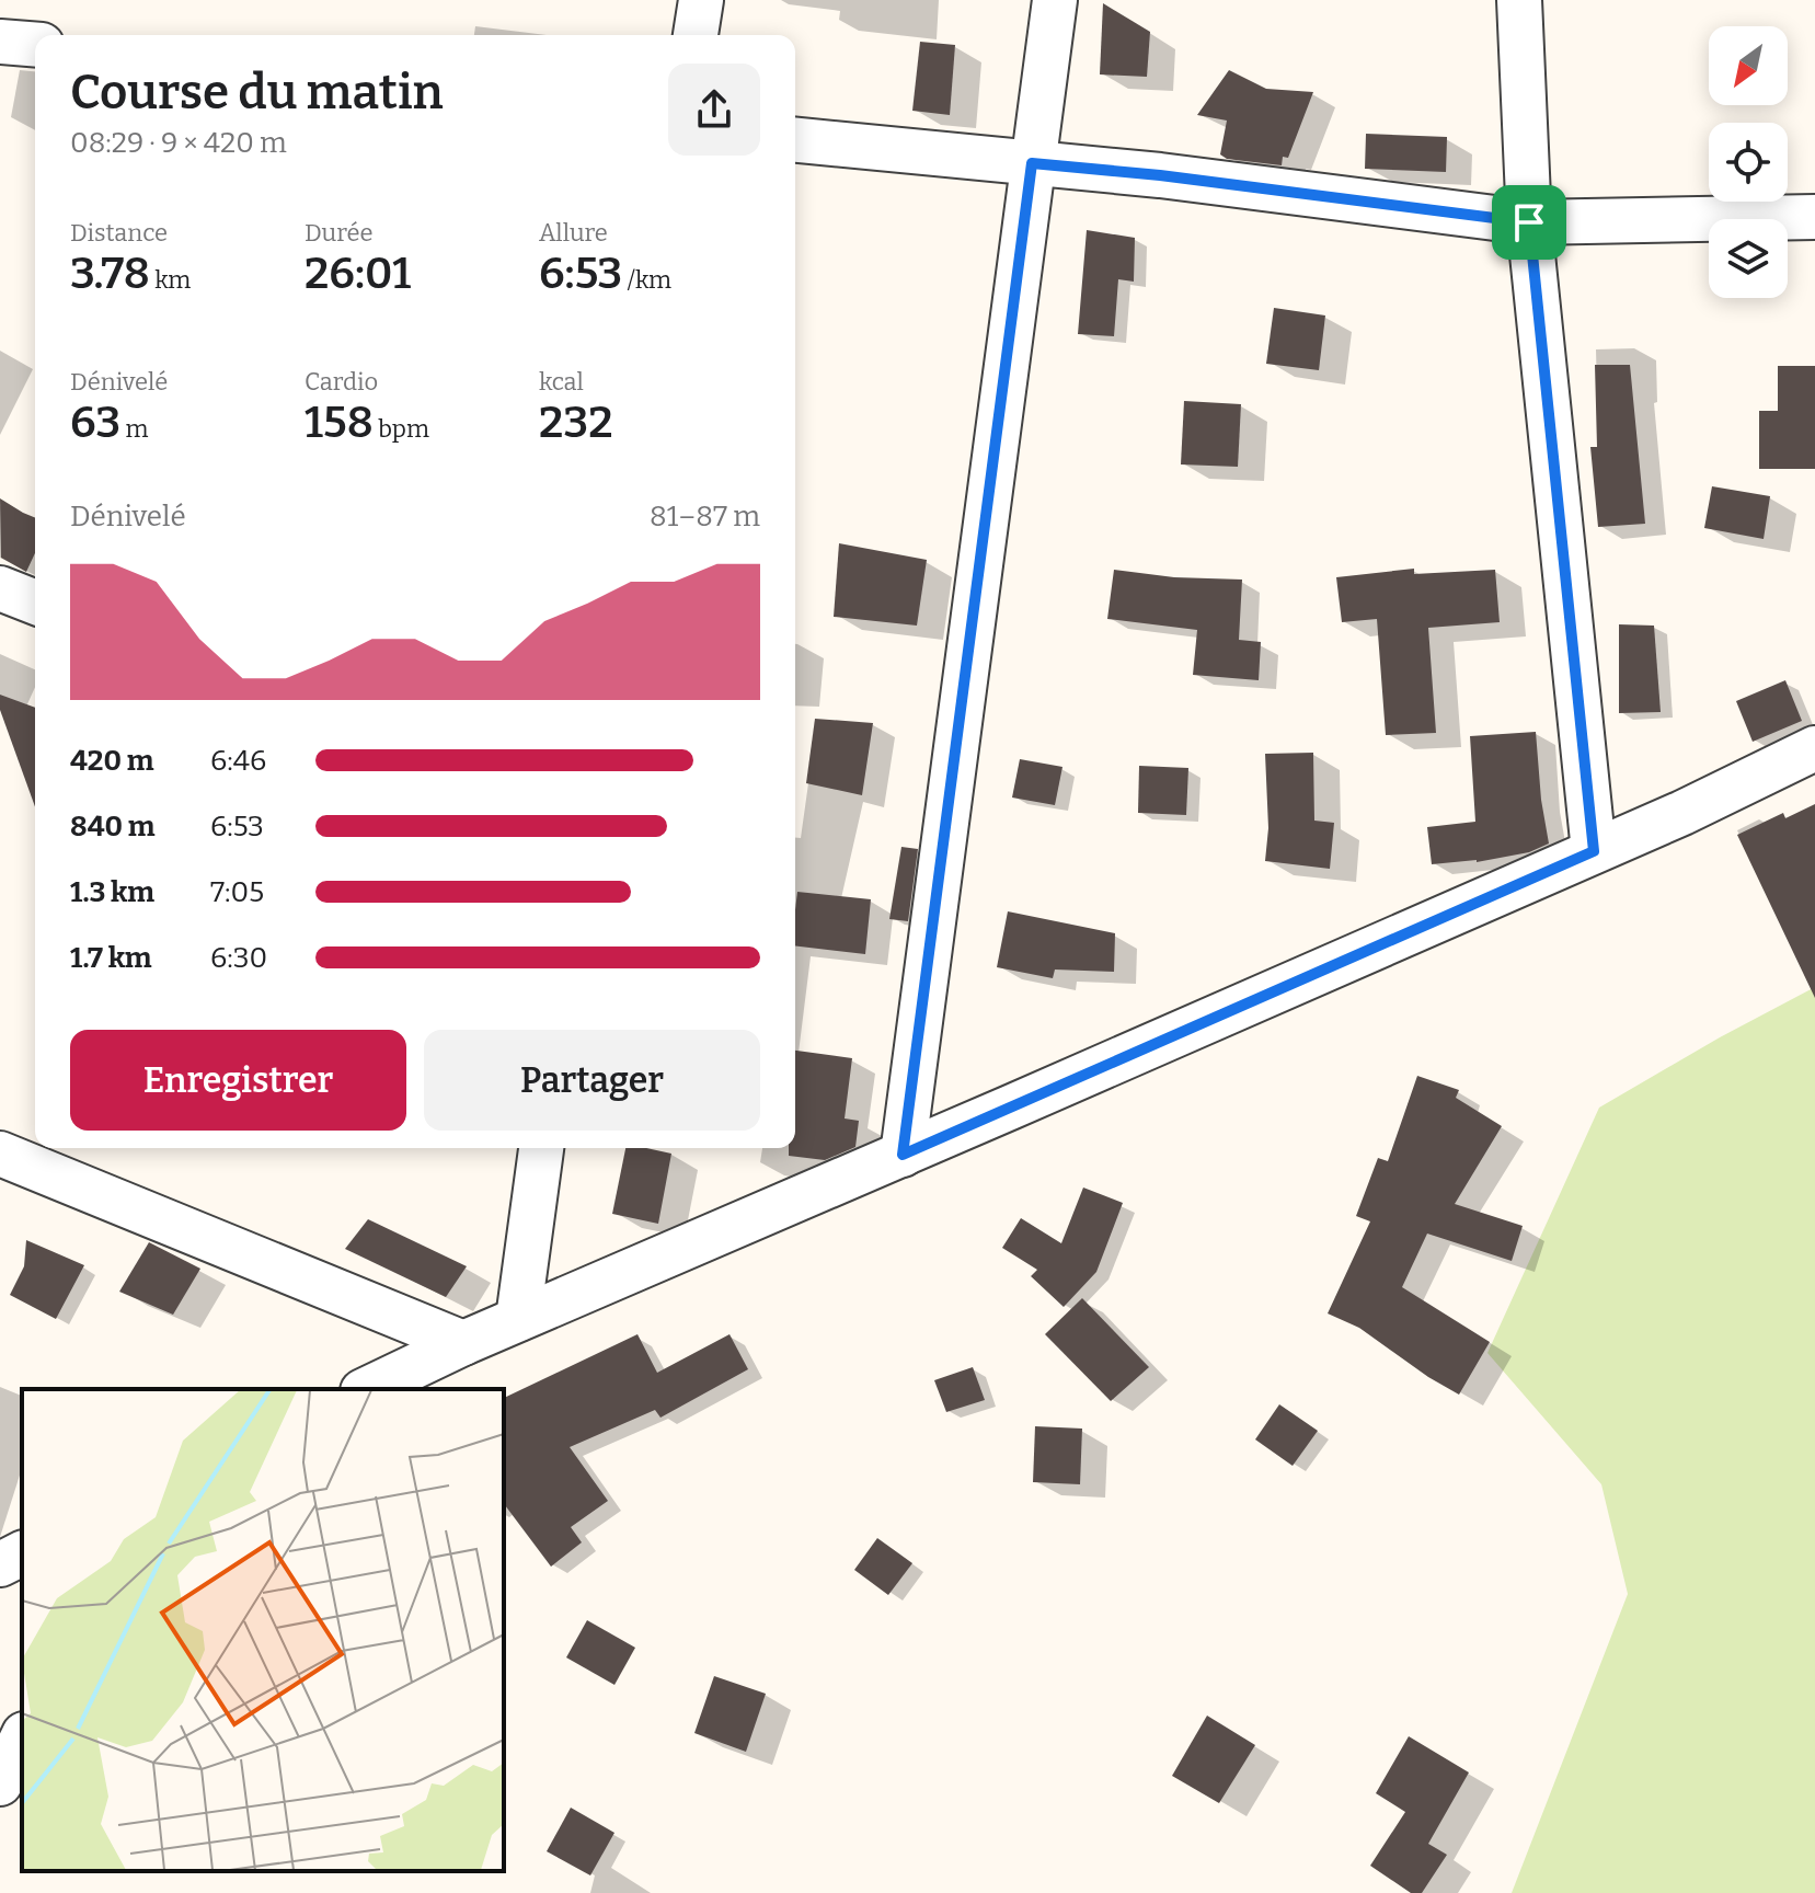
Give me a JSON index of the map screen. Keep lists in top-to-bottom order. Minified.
{"north":"bottom left","page":{"heading":["Course du matin","08:29 · 9 × 420 m"],"stats":[["Distance","3.78 km"],["Durée","26:01"],["Allure","6:53 /km"],["Dénivelé","63 m"],["Cardio","158 bpm"],["kcal","232"]],"chart":["Dénivelé","81–87 m"],"list":[{"name":"420 m","note":"6:46"},{"name":"840 m","note":"6:53"},{"name":"1.3 km","note":"7:05"},{"name":"1.7 km","note":"6:30"}],"buttons":["Enregistrer","Partager"]}}
